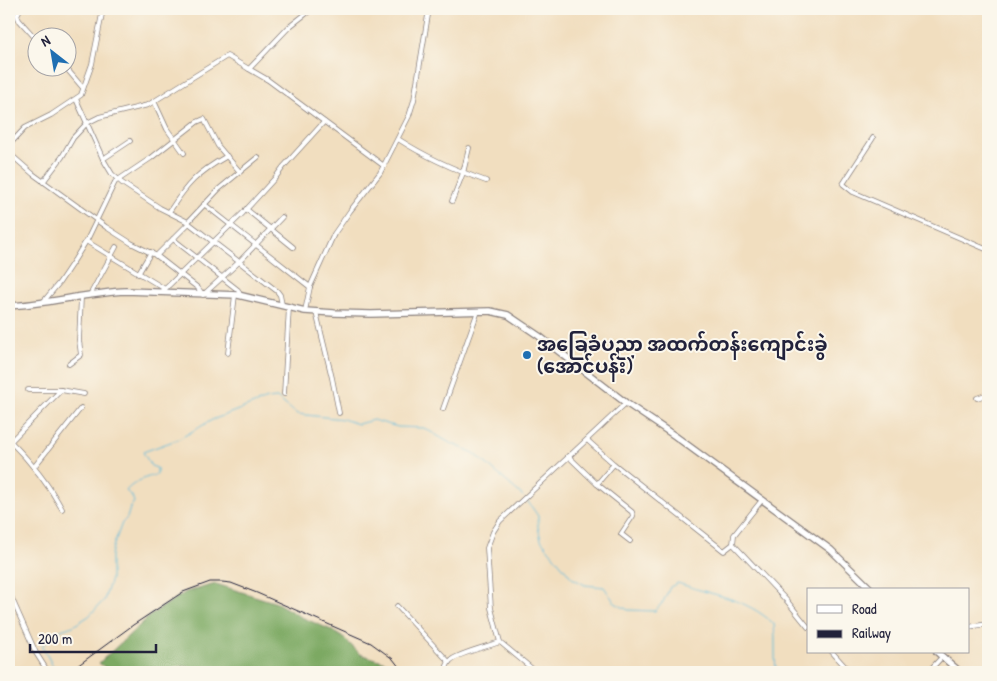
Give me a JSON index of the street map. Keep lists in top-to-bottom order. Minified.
{"places":["အခြေခံပညာ အထက်တန်းကျောင်းခွဲ (အောင်ပန်း)"],"legend":["Road","Railway"],"scale_bar":"200 m","north":"top left"}
